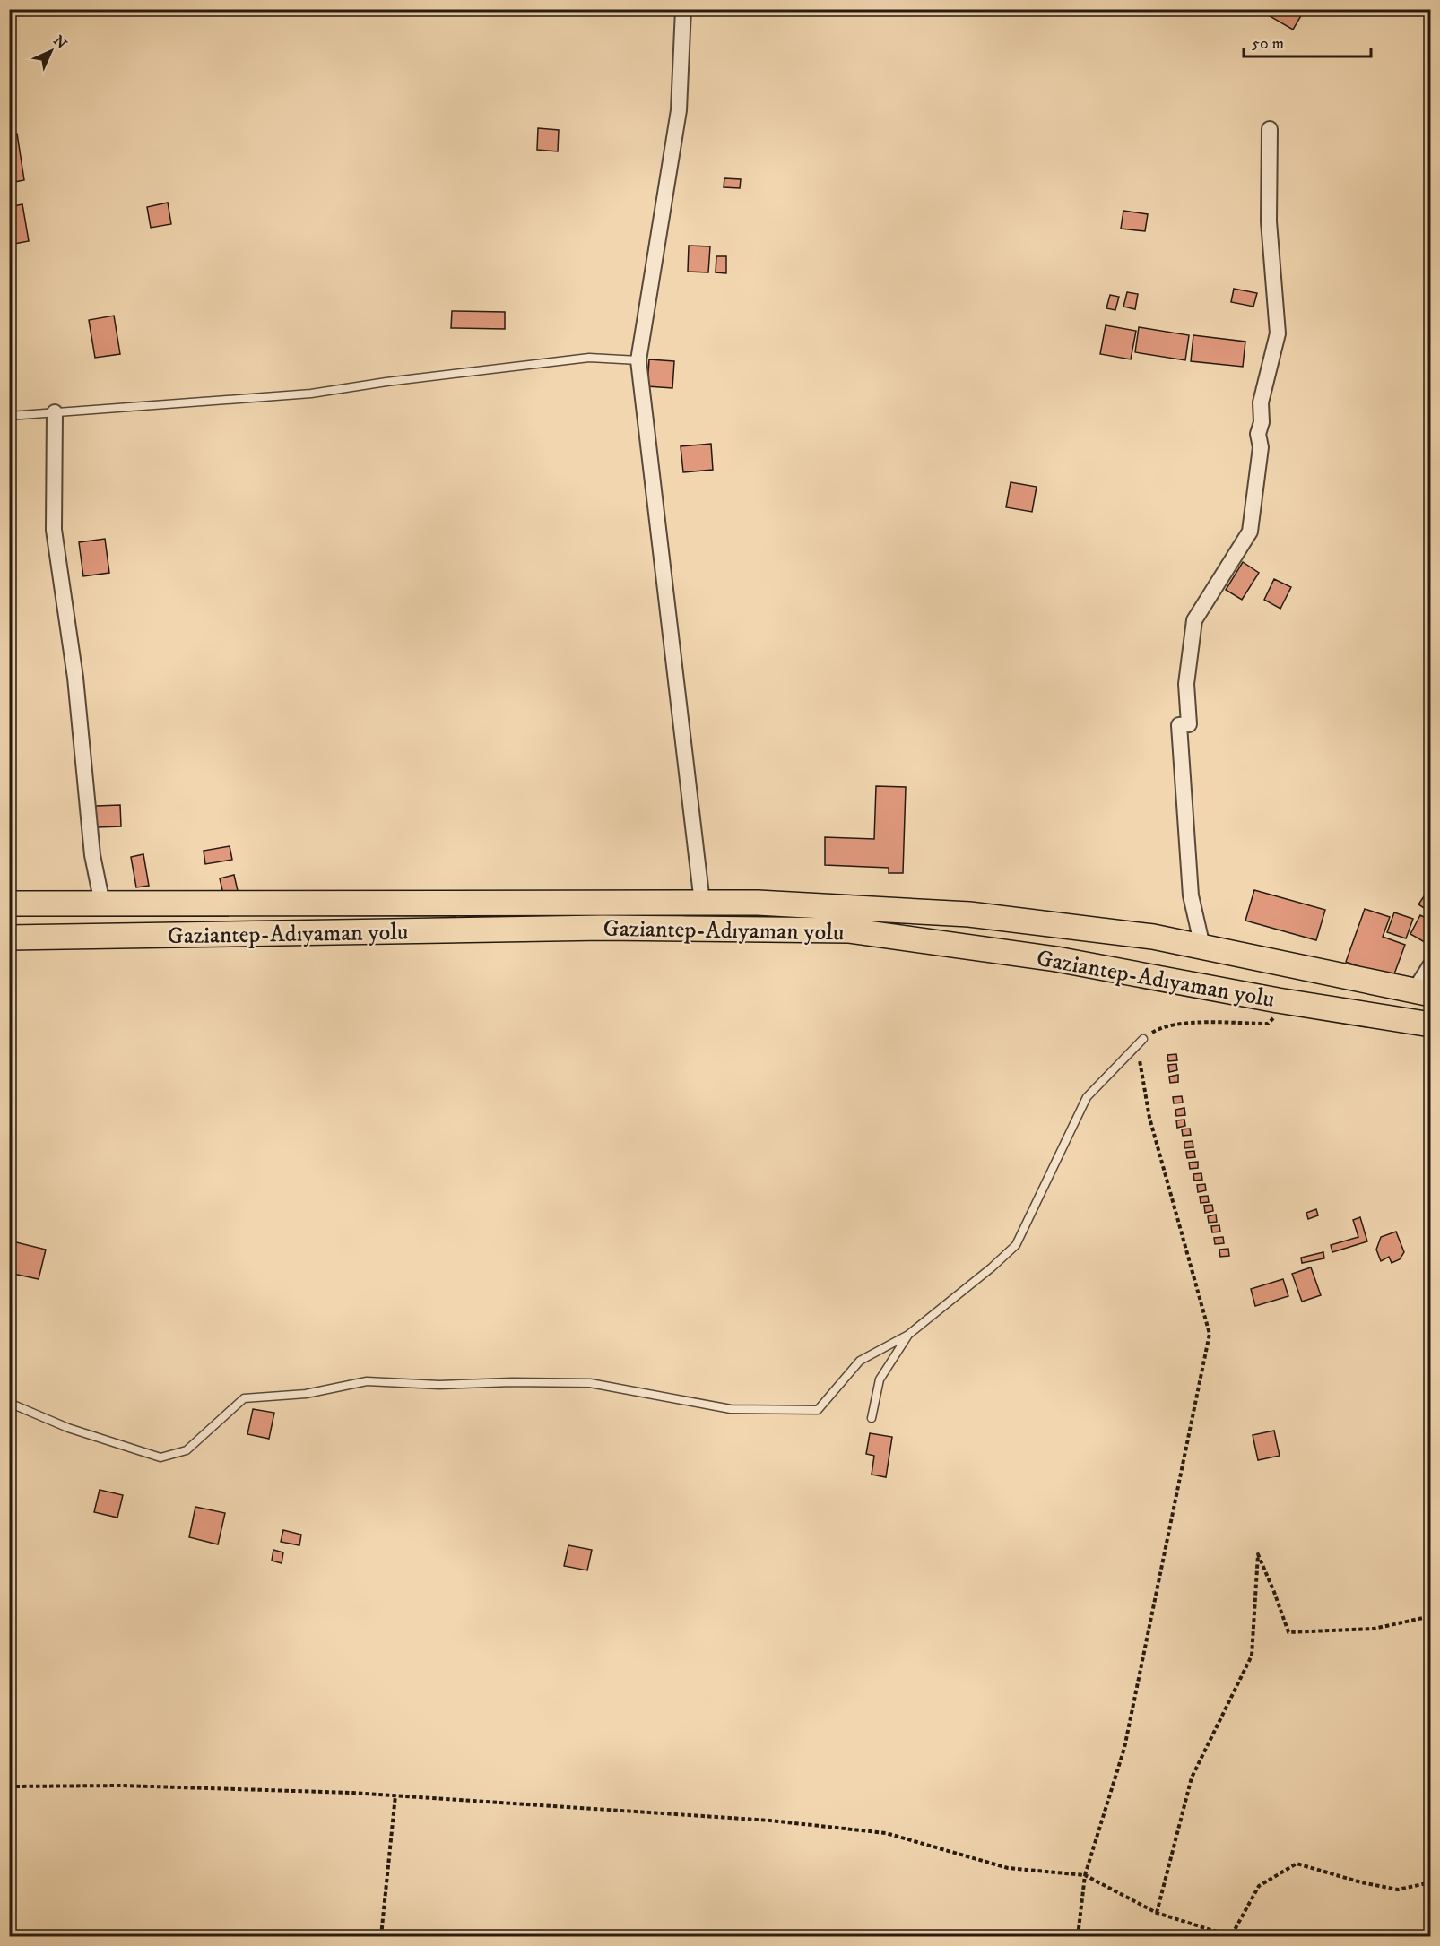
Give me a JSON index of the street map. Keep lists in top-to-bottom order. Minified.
{"streets":{"highway":["Gaziantep-Adıyaman yolu"]},"scale_bar":"50 m","north":"top right"}
